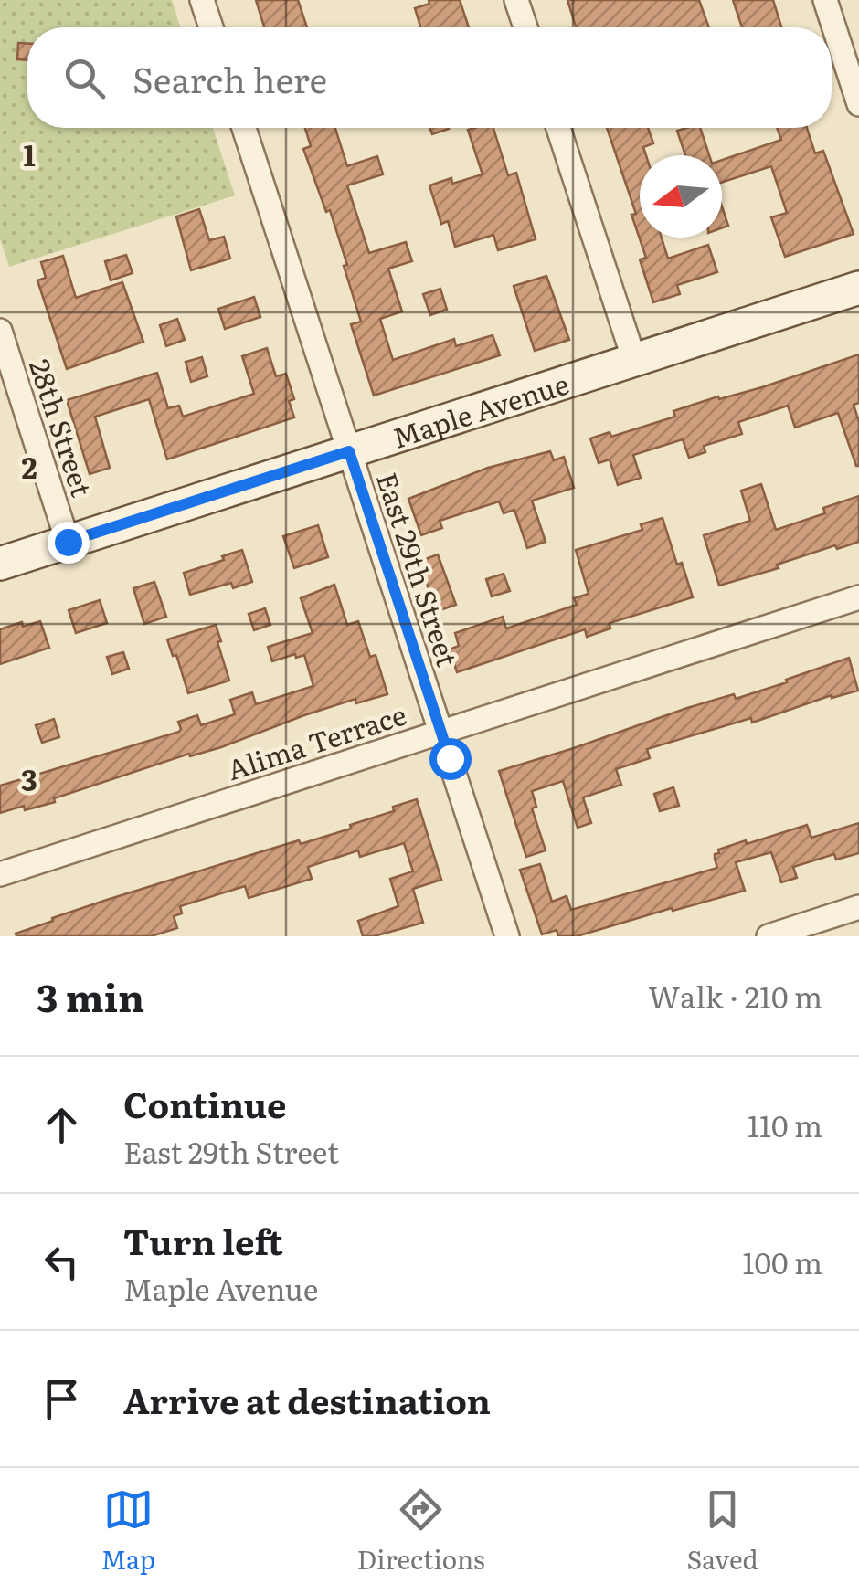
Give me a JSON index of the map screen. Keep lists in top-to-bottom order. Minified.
{"streets":{"street":["Maple Avenue","28th Street","East 29th Street","Alima Terrace"]},"crossings":[["Maple Avenue","28th Street"],["Maple Avenue","East 29th Street"],["East 29th Street","Alima Terrace"]],"north":"left","page":{"search":"Search here","heading":["3 min","Walk · 210 m"],"list":[["Continue","East 29th Street","110 m"],["Turn left","Maple Avenue","100 m"],"Arrive at destination"],"nav":["Map","Directions","Saved"]},"grid":{"rows":["1","2","3"]}}
